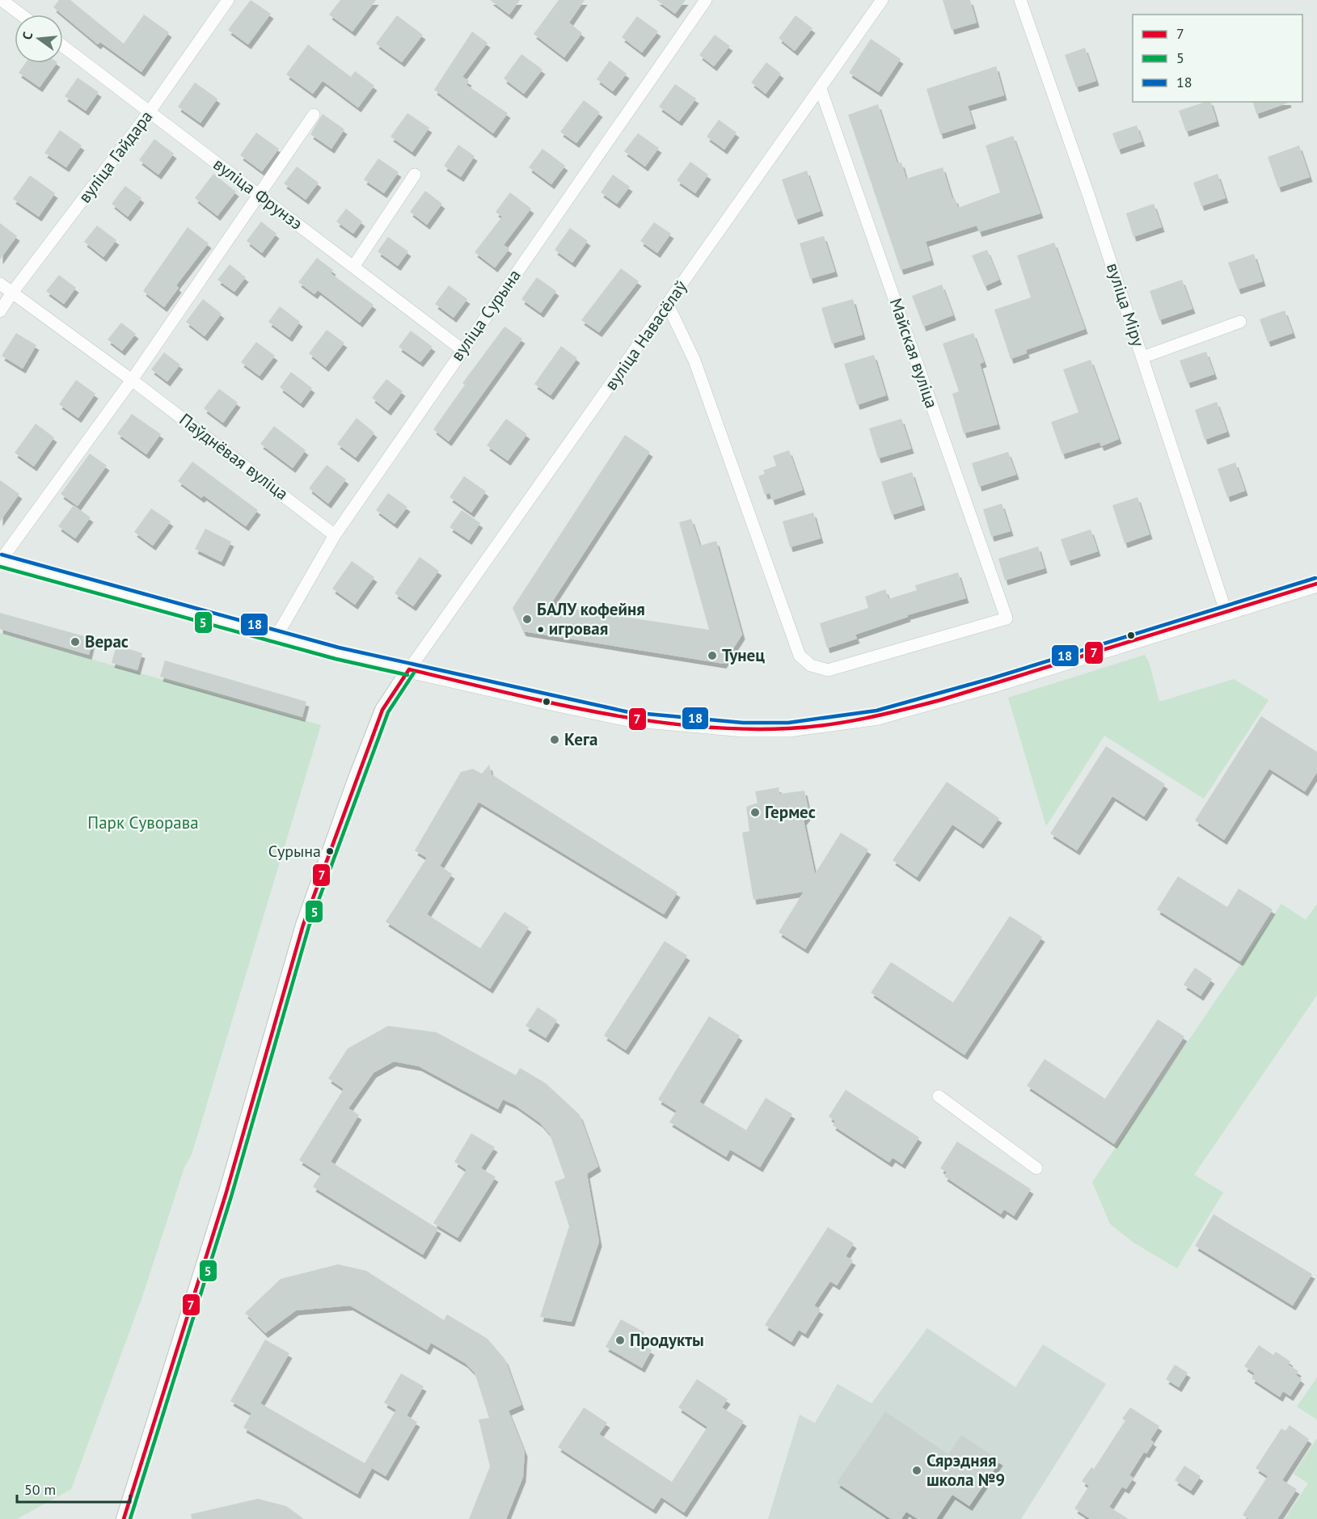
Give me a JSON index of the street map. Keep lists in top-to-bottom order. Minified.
{"streets":{"street":["вуліца Гайдара","вуліца Фрунзэ","вуліца Міру","вуліца Сурына","вуліца Навасёлаў","Майская вуліца","Паўднёвая вуліца"]},"crossings":[["вуліца Гайдара","вуліца Фрунзэ"],["вуліца Гайдара","Паўднёвая вуліца"],["вуліца Фрунзэ","вуліца Сурына"],["вуліца Сурына","Паўднёвая вуліца"],["вуліца Навасёлаў","Майская вуліца"]],"parks":["Парк Суворава"],"places":["БАЛУ кофейня • игровая","Верас","Тунец","Кега","Гермес","Сурына","Продукты","Сярэдняя школа №9"],"lines":["transit line 18","transit line 5","transit line 7"],"legend":["7","5","18"],"scale_bar":"50 m","north":"left"}
